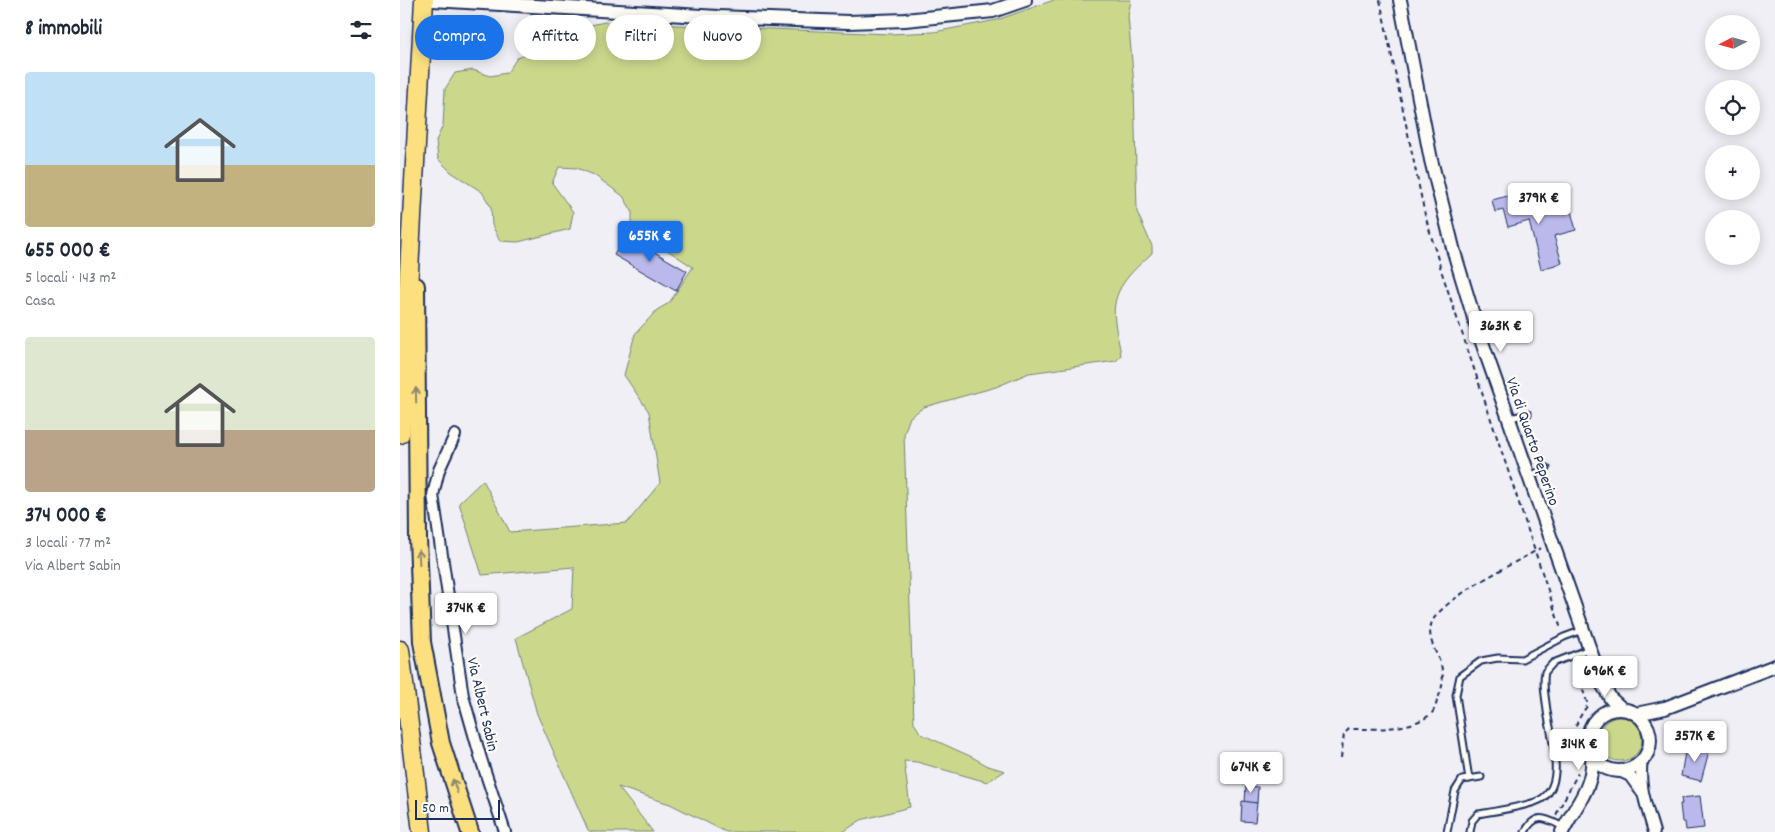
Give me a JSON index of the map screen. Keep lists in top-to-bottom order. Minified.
{"streets":{"street":["Via di Quarto Peperino","Via Albert Sabin"]},"scale_bar":"50 m","north":"left","page":{"heading":"8 immobili","map_buttons":["+","−"],"chip":["Compra","Affitta","Filtri","Nuovo"],"list":[{"name":"655 000 €","note":"5 locali · 143 m² · Casa"},{"name":"374 000 €","note":"3 locali · 77 m² · Via Albert Sabin"}],"price":["379K €","655K €","363K €","374K €","696K €","357K €","314K €","674K €"],"scale":"50 m"}}
